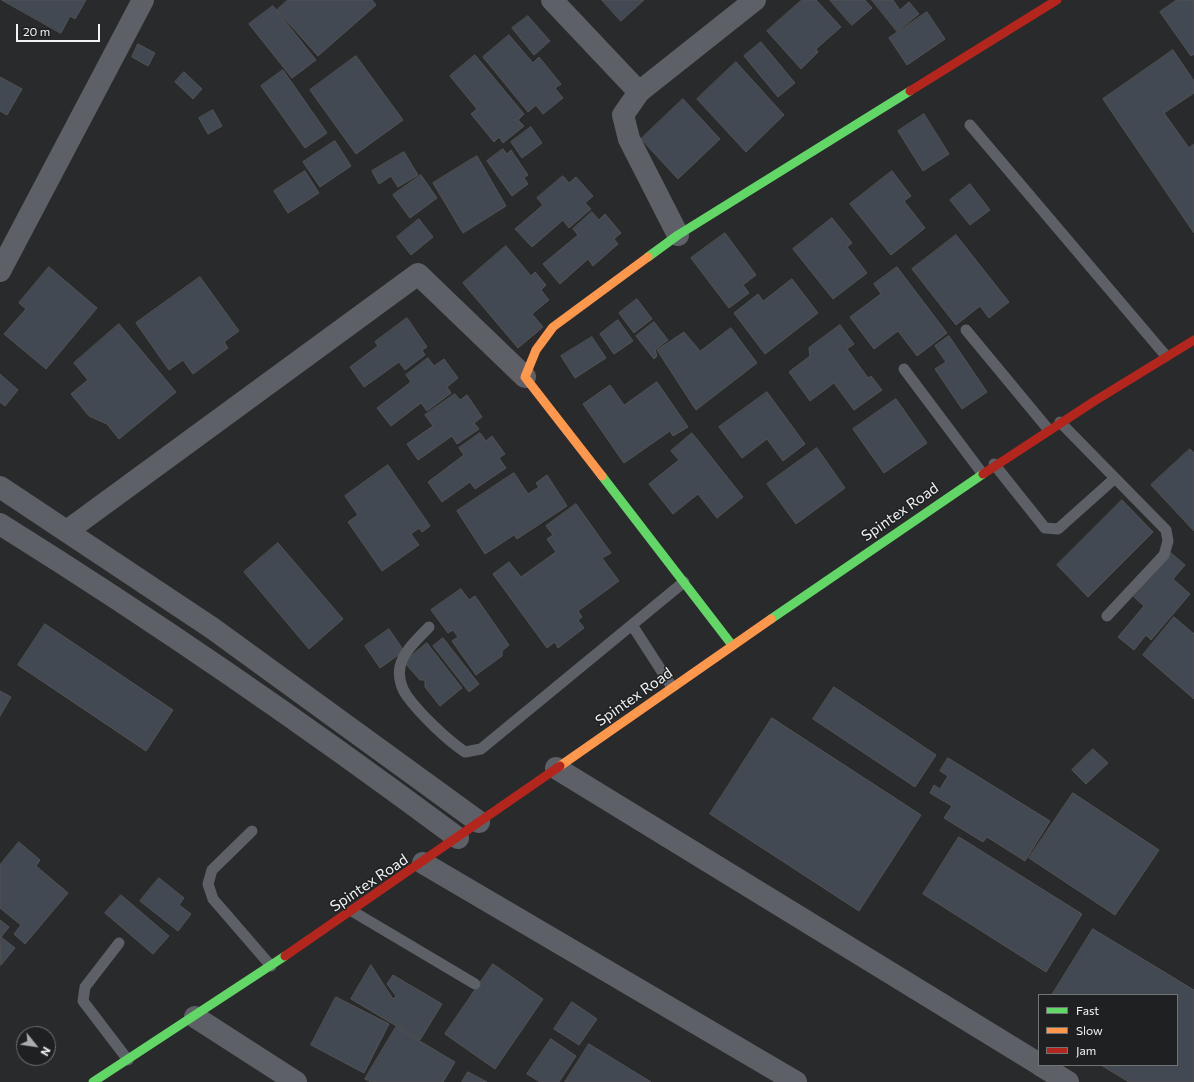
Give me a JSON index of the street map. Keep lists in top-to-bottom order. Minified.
{"streets":{"main road":["Spintex Road"]},"legend":["Fast","Slow","Jam"],"scale_bar":"20 m","north":"bottom right"}
